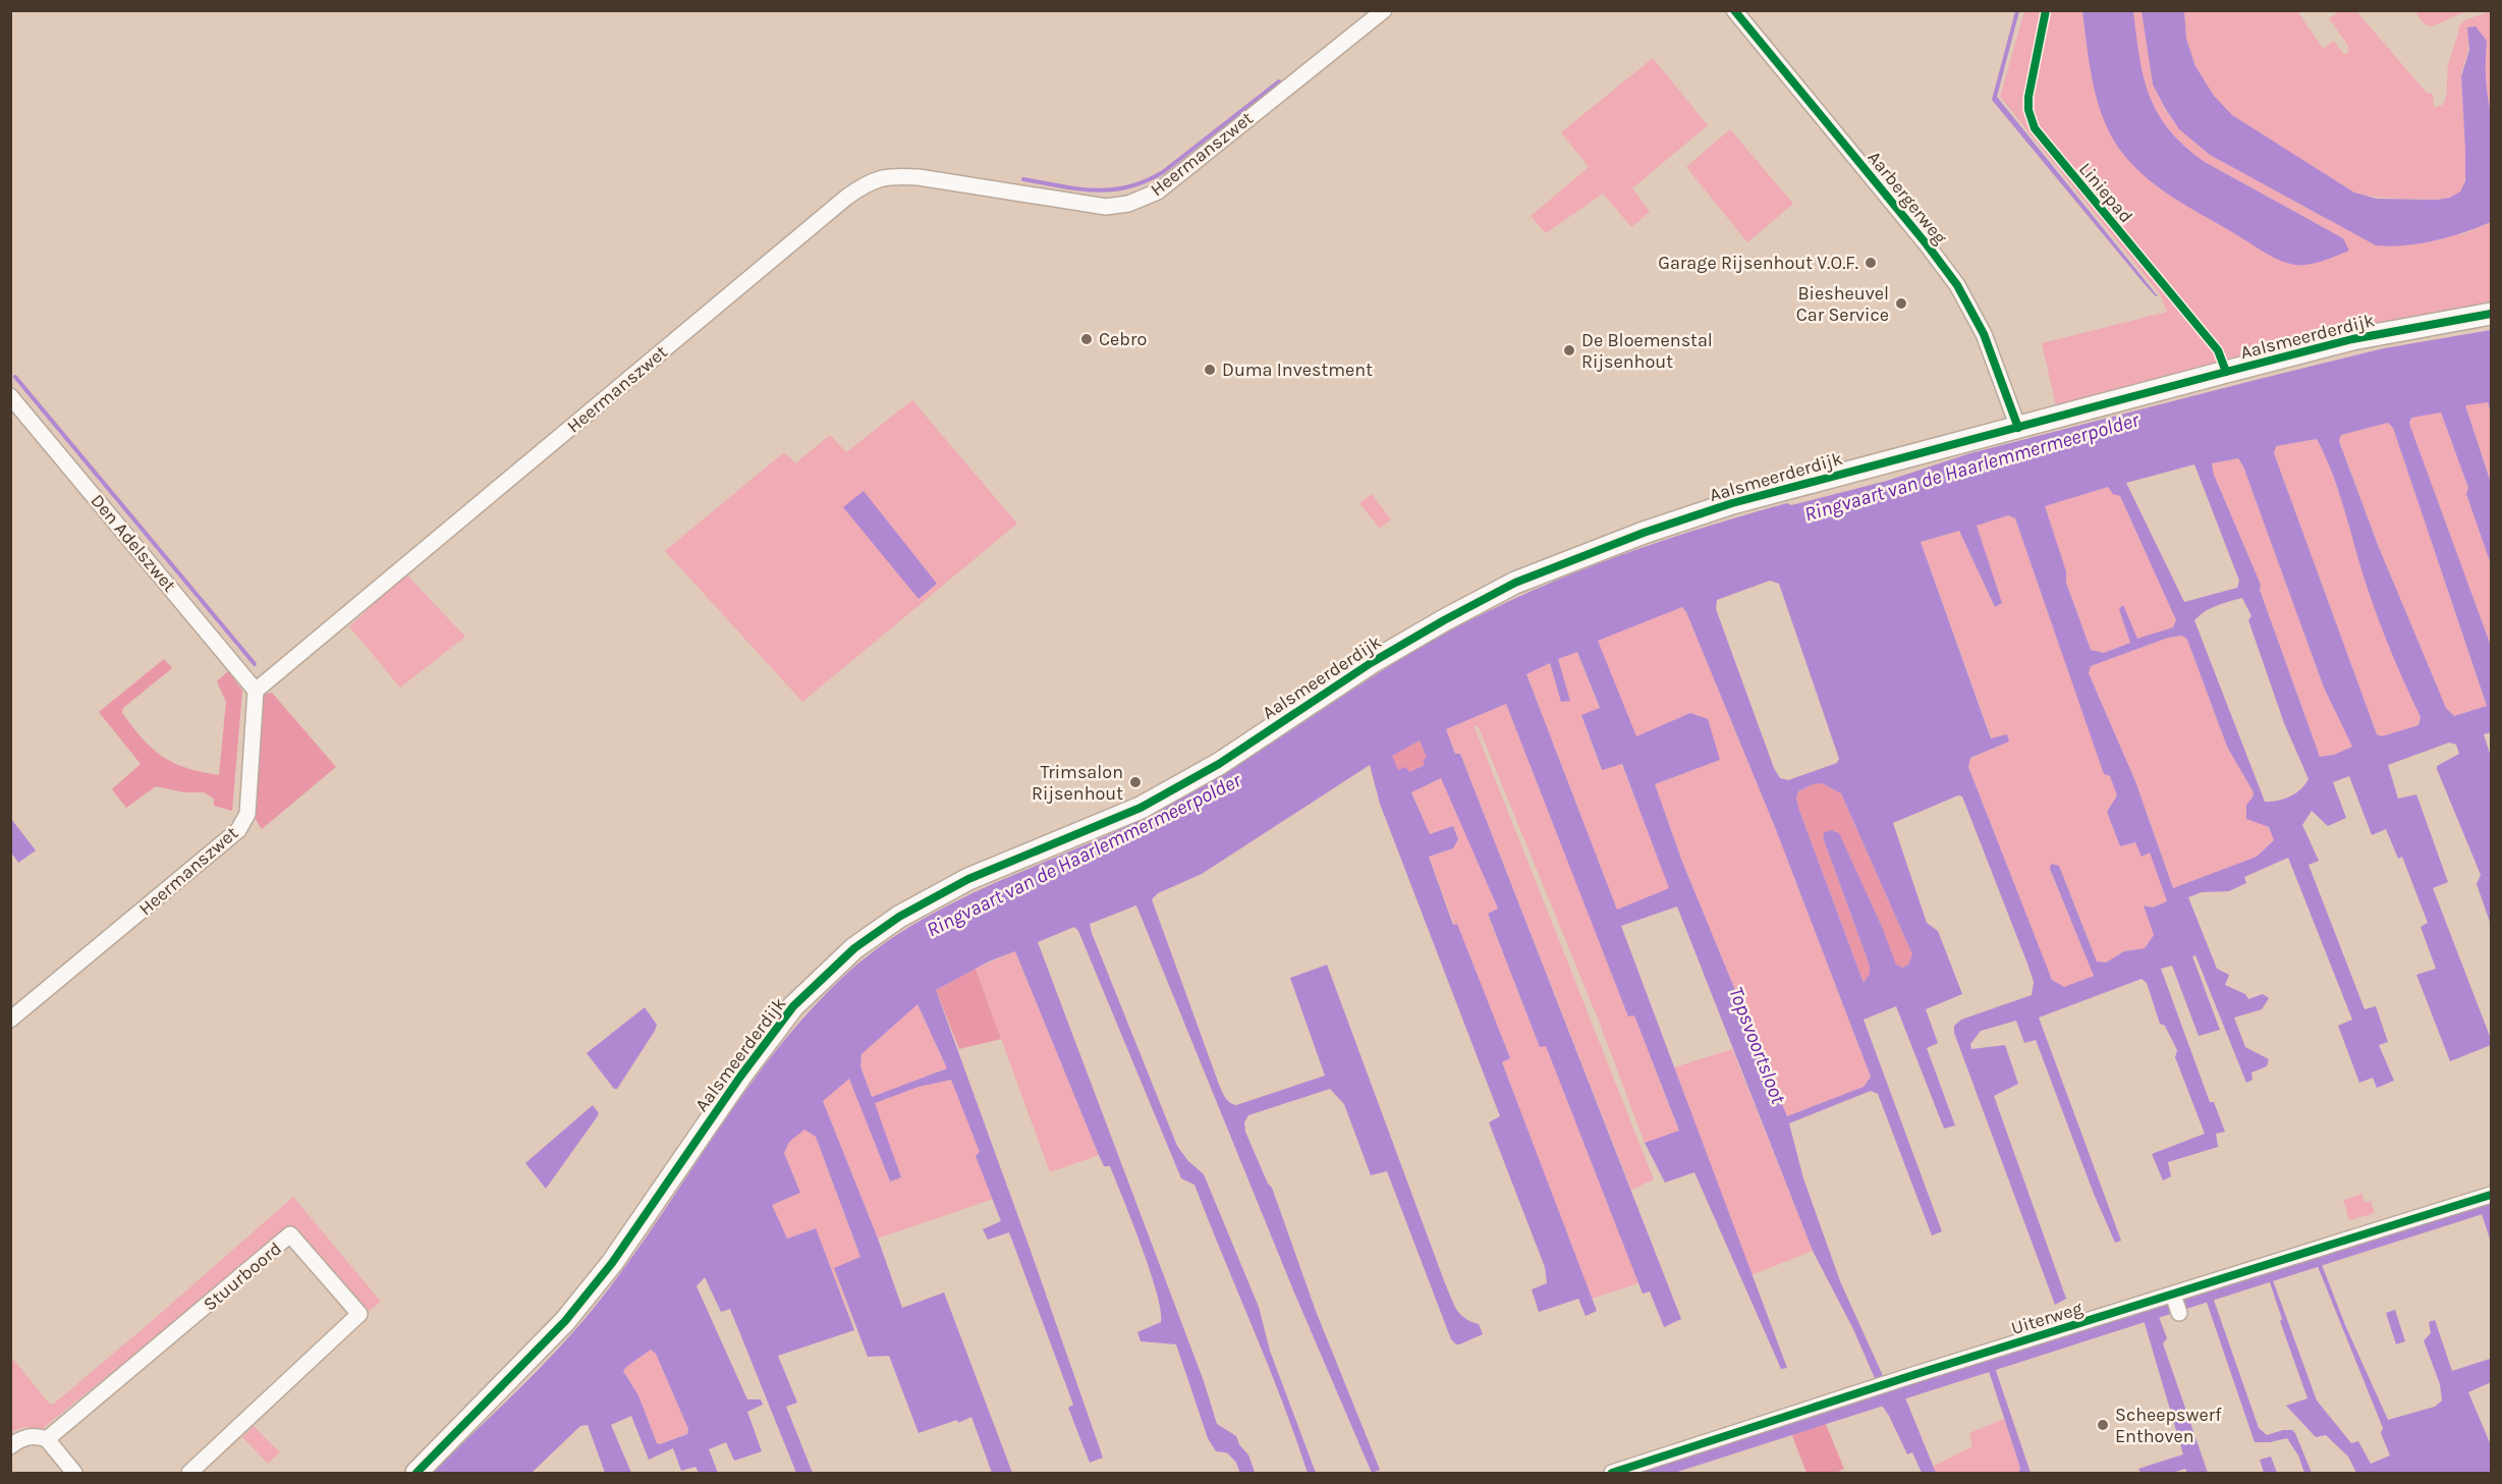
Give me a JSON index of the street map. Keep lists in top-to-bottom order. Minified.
{"streets":{"street":["Heermanszwet","Aarbergerweg","Aalsmeerderdijk","Den Adelszwet","Stuurboord","Uiterweg"],"cycle path":["Liniepad"]},"crossings":[["Heermanszwet","Den Adelszwet"],["Aarbergerweg","Aalsmeerderdijk"]],"water":["Ringvaart van de Haarlemmermeerpolder","Topsvoortsloot"],"places":["Garage Rijsenhout V.O.F.","Biesheuvel Car Service","Cebro","De Bloemenstal Rijsenhout","Duma Investment","Trimsalon Rijsenhout","Scheepswerf Enthoven"]}
